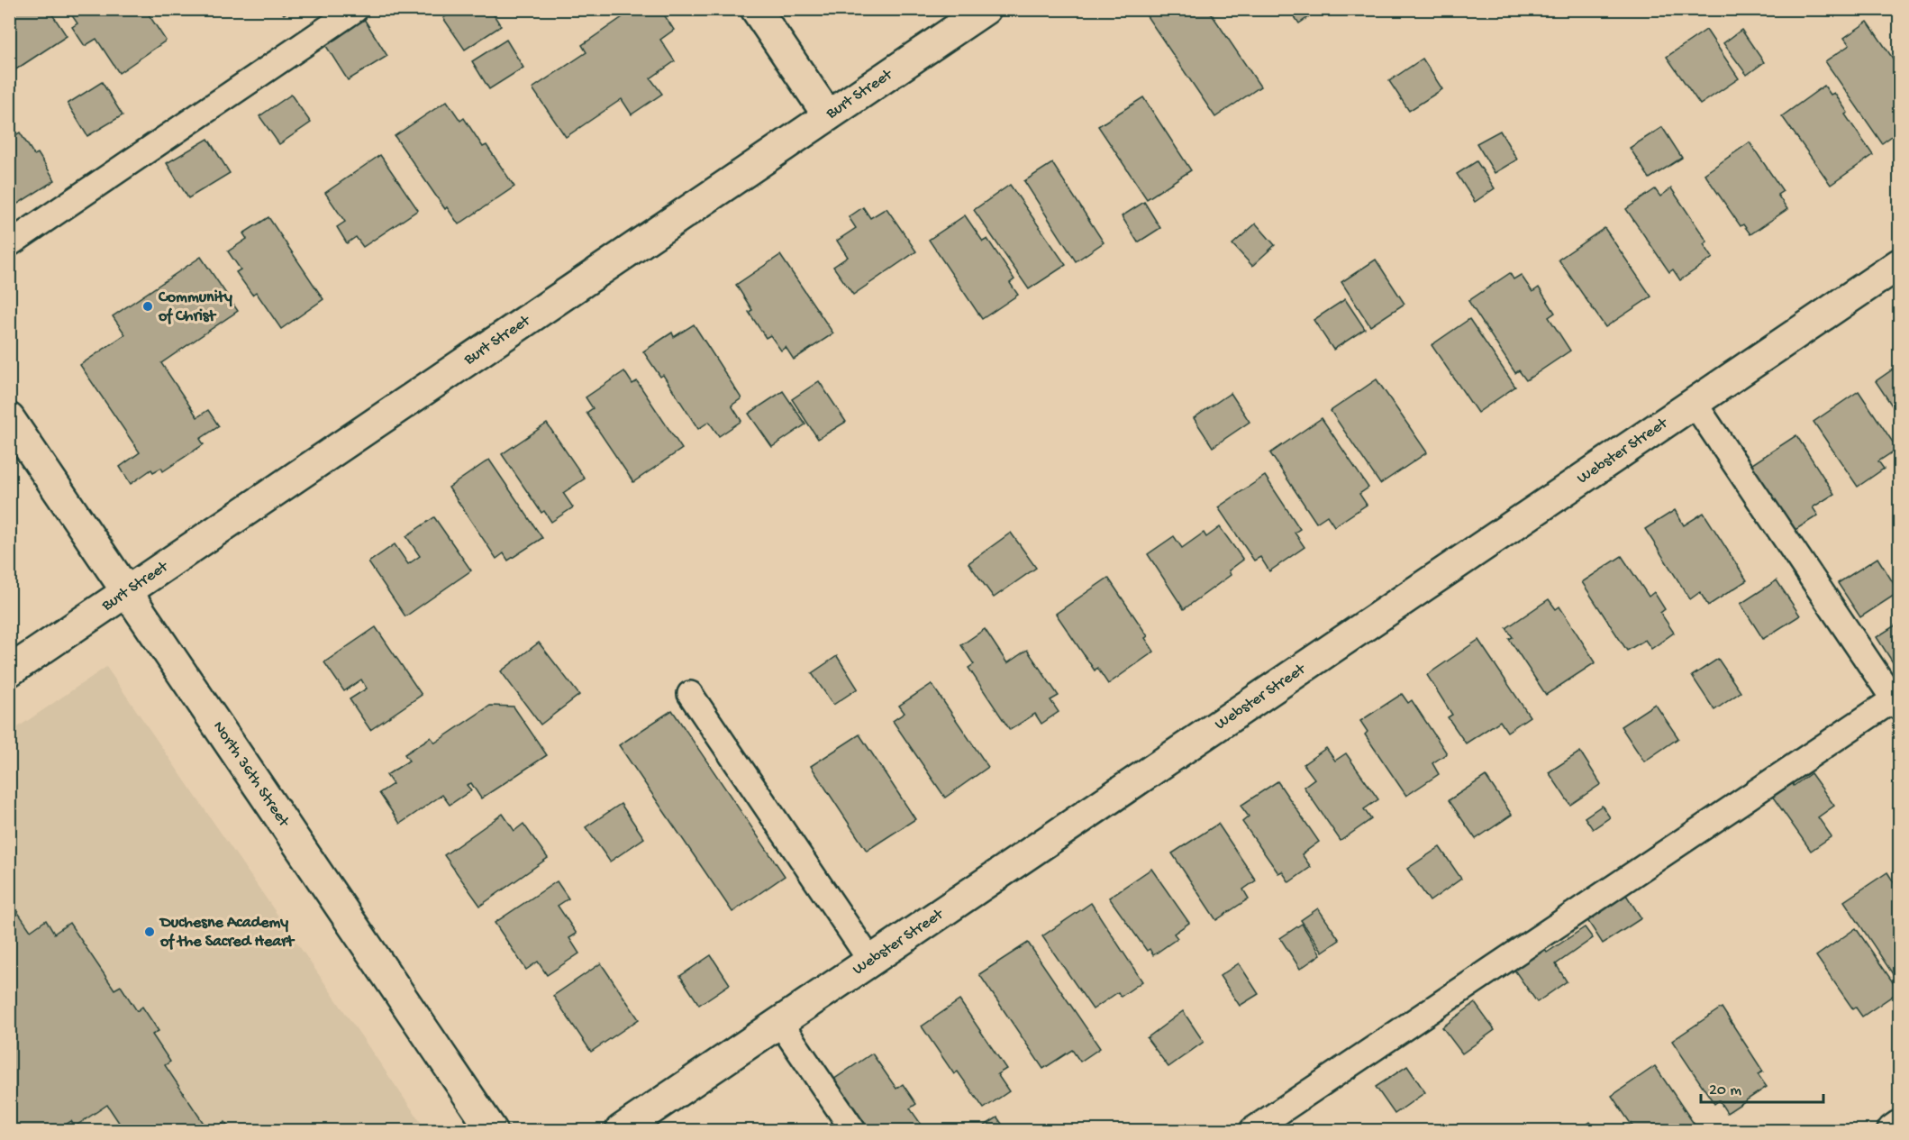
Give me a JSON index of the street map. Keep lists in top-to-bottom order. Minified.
{"streets":{"street":["Burt Street","Webster Street","North 36th Street"]},"crossings":[["Burt Street","North 36th Street"]],"places":["Community of Christ","Duchesne Academy of the Sacred Heart"],"scale_bar":"20 m"}
